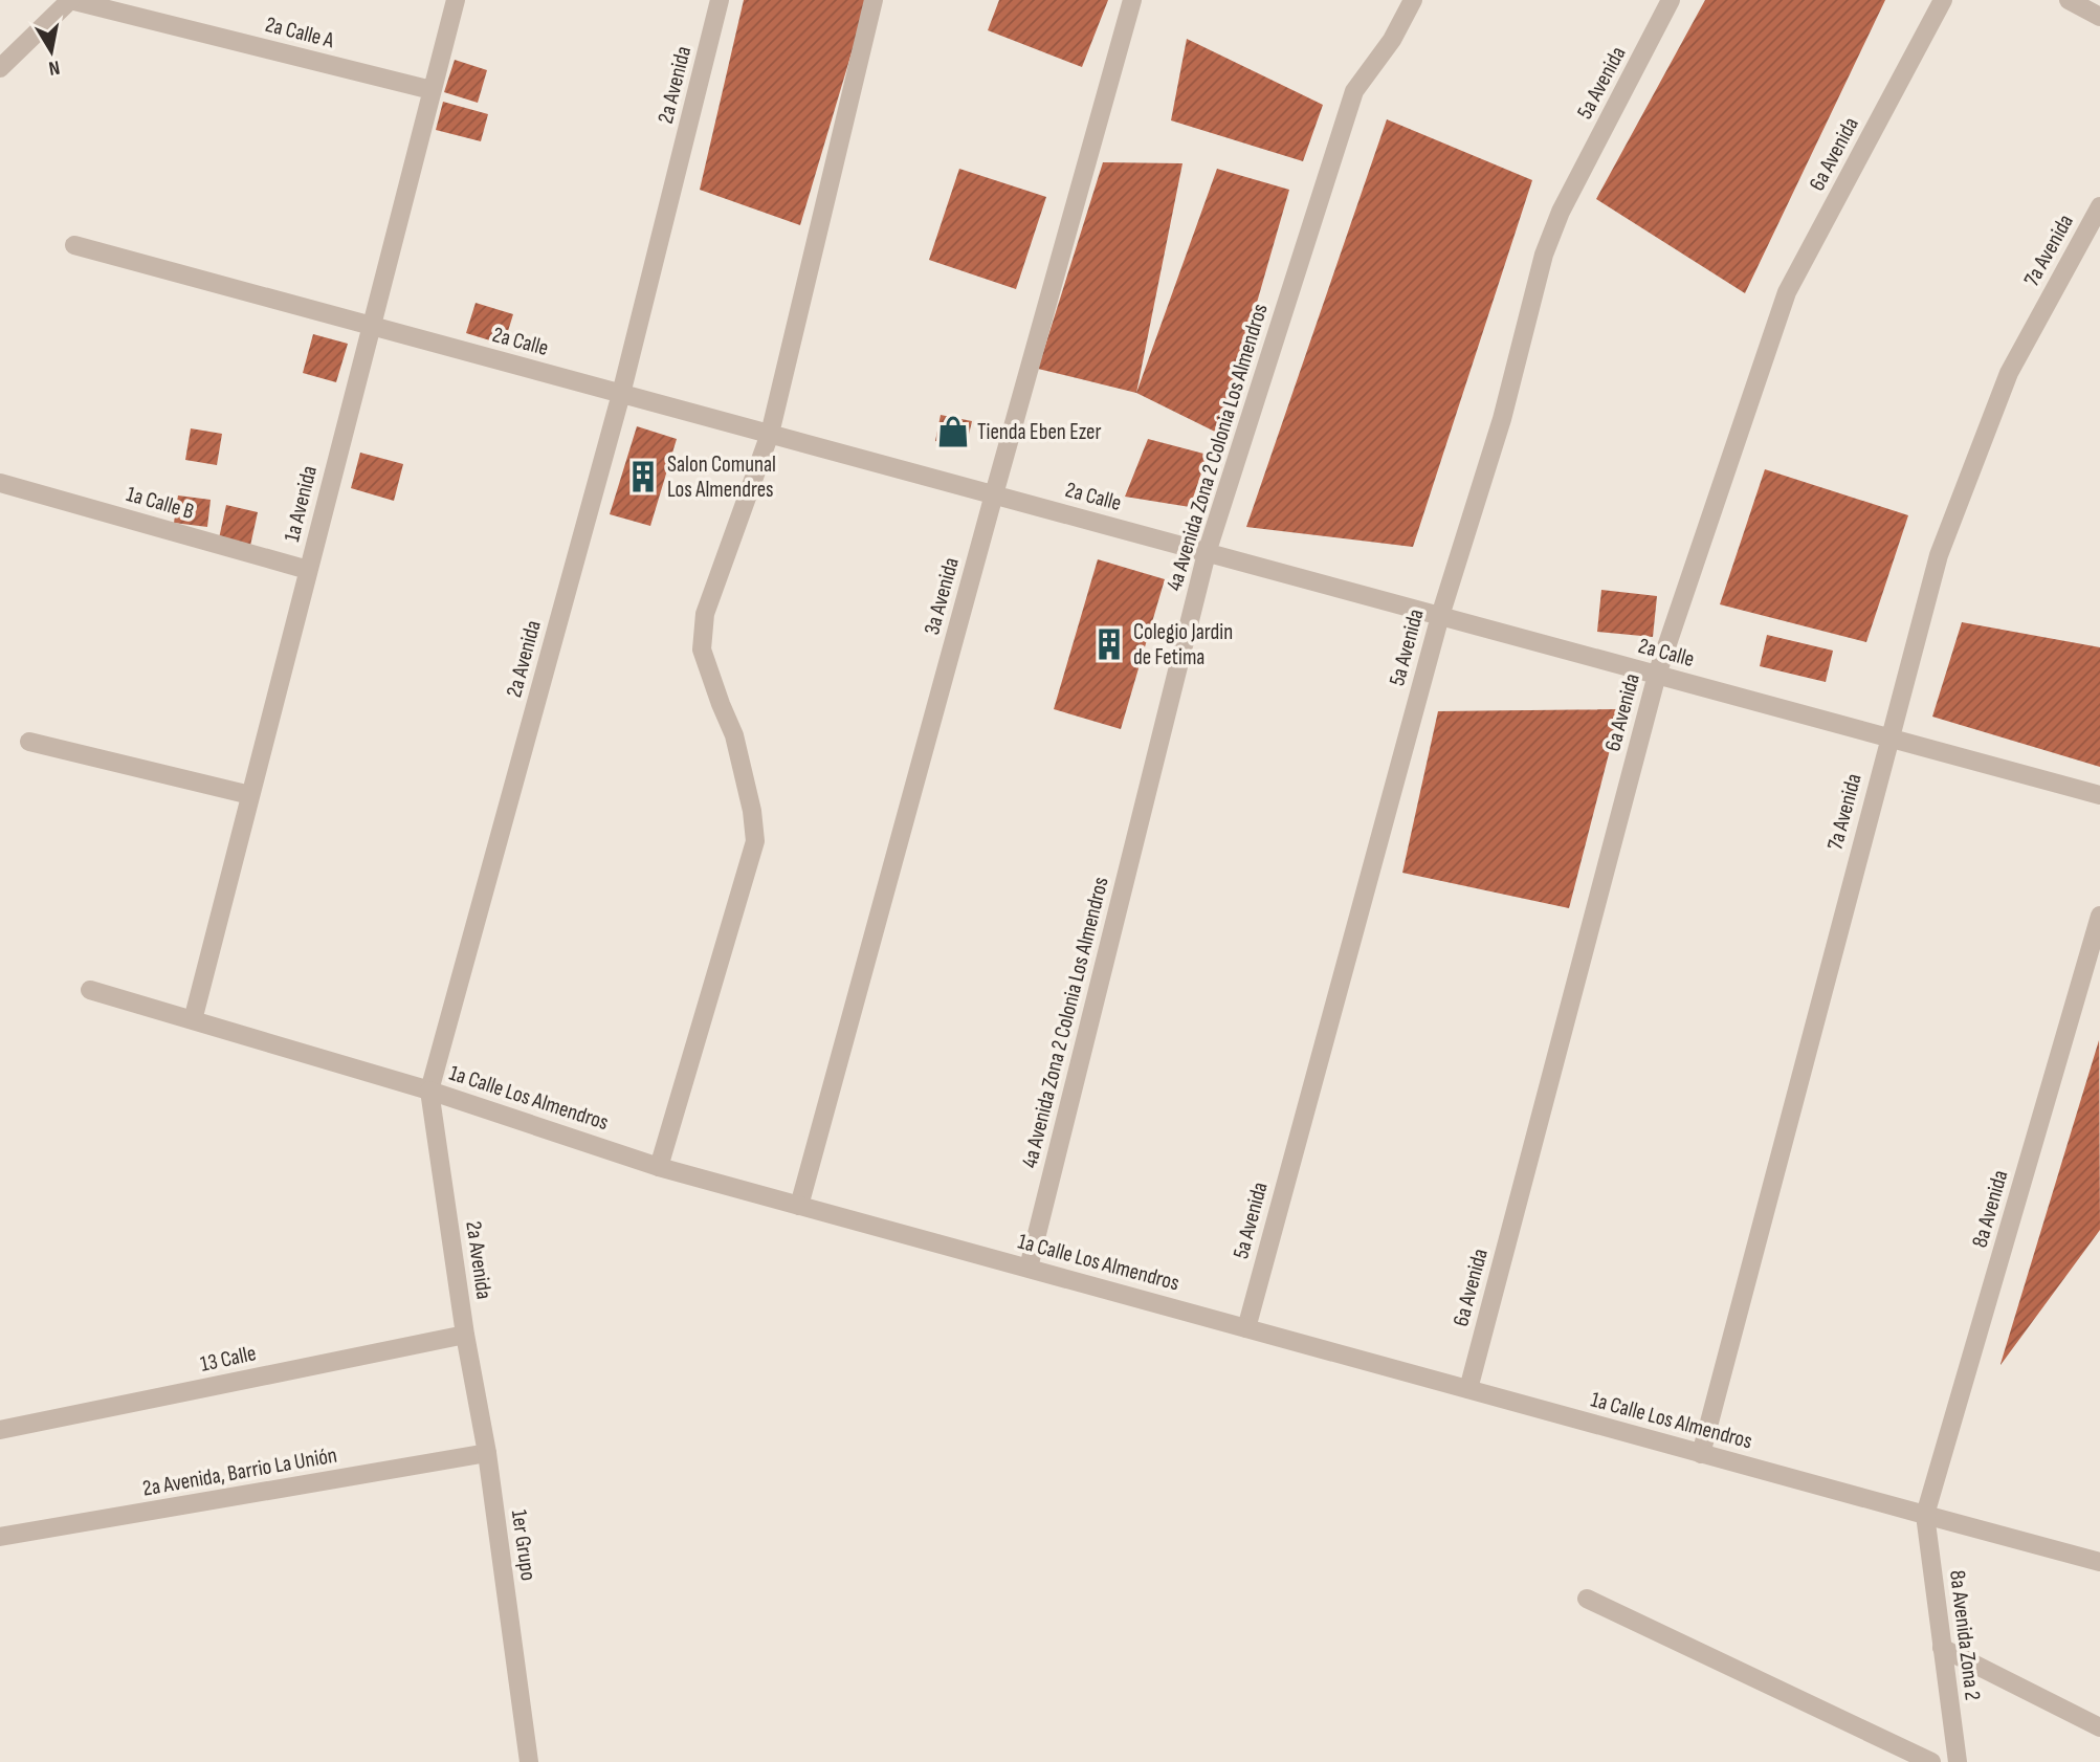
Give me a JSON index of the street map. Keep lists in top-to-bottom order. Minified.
{"streets":{"street":["2a Calle A","5a Avenida","2a Avenida","6a Avenida","7a Avenida","2a Calle","4a Avenida Zona 2 Colonia Los Almendros","1a Calle B","1a Avenida","3a Avenida","1a Calle Los Almendros","8a Avenida","13 Calle","2a Avenida, Barrio La Unión","1er Grupo","8a Avenida Zona 2"]},"crossings":[["2a Calle A","1a Avenida"],["5a Avenida","2a Calle"],["5a Avenida","1a Calle Los Almendros"],["2a Avenida","2a Calle"],["2a Avenida","1a Calle Los Almendros"],["2a Avenida","13 Calle"],["2a Avenida","1er Grupo"],["6a Avenida","2a Calle"],["6a Avenida","1a Calle Los Almendros"],["7a Avenida","2a Calle"],["7a Avenida","1a Calle Los Almendros"],["2a Calle","4a Avenida Zona 2 Colonia Los Almendros"],["2a Calle","1a Avenida"],["2a Calle","3a Avenida"],["4a Avenida Zona 2 Colonia Los Almendros","1a Calle Los Almendros"],["1a Calle B","1a Avenida"],["1a Avenida","1a Calle Los Almendros"],["3a Avenida","1a Calle Los Almendros"],["1a Calle Los Almendros","8a Avenida"],["1a Calle Los Almendros","8a Avenida Zona 2"],["8a Avenida","8a Avenida Zona 2"],["13 Calle","1er Grupo"],["2a Avenida, Barrio La Unión","1er Grupo"]],"places":{"shop":["Tienda Eben Ezer"],"building":["Salon Comunal Los Almendres","Colegio Jardin de Fetima"]},"north":"bottom"}
